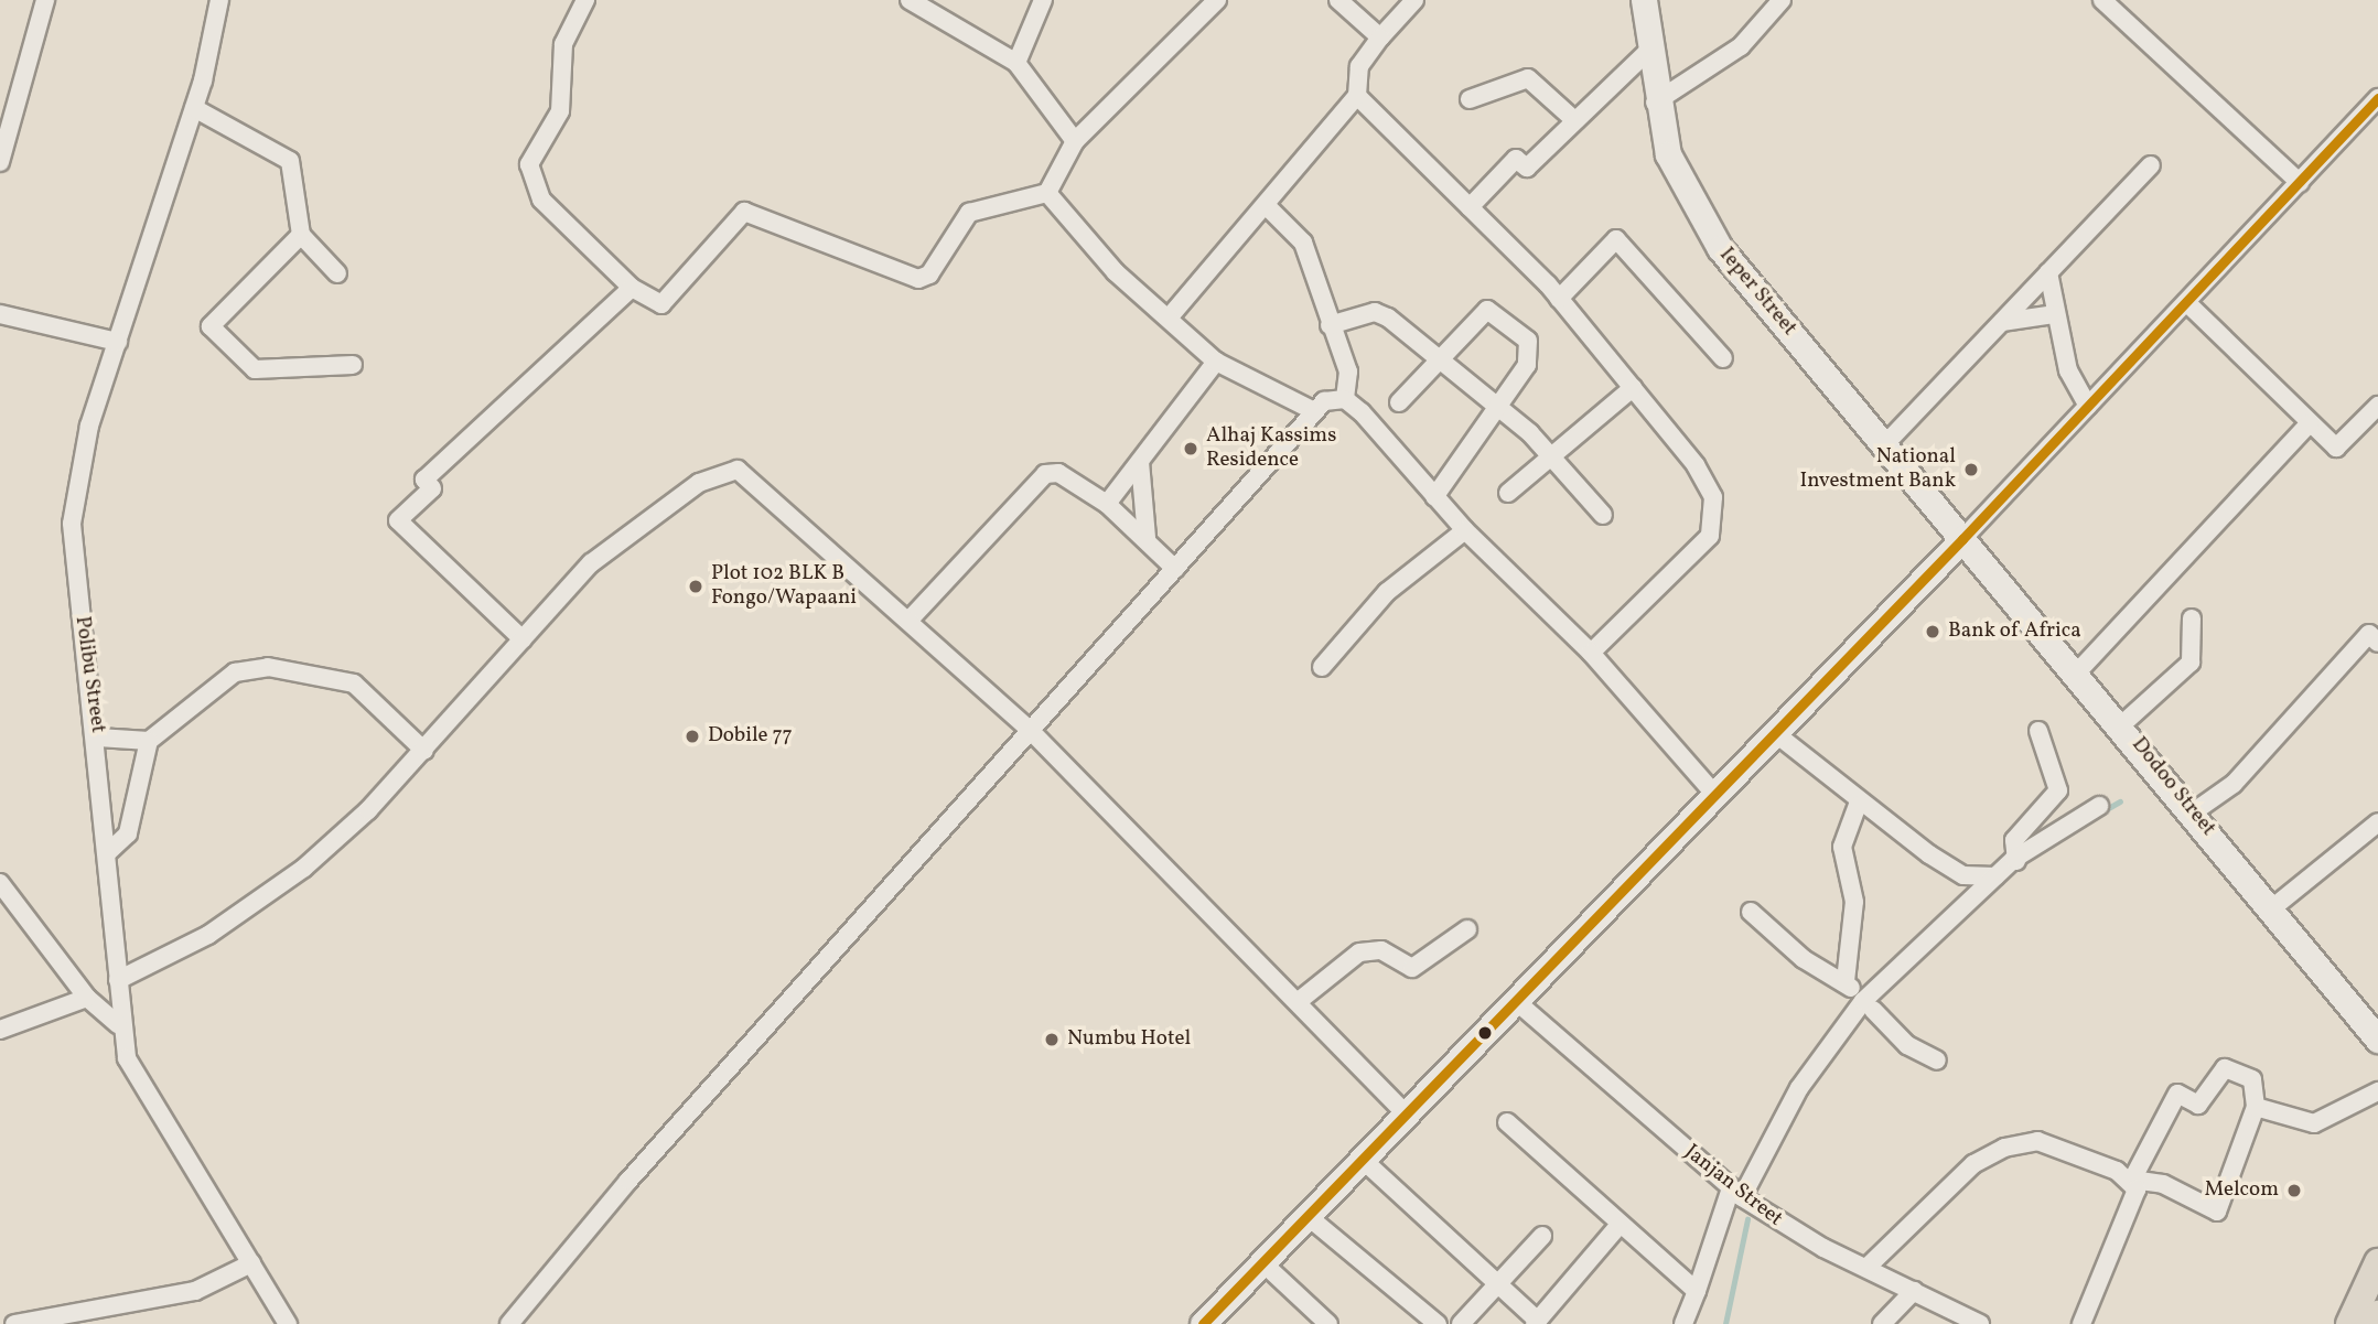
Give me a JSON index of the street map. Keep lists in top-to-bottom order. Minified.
{"streets":{"street":["Ieper Street","Polibu Street","Dodoo Street","Janjan Street"]},"crossings":[["Ieper Street","Dodoo Street"]],"places":["Alhaj Kassims Residence","National Investment Bank","Plot 102 BLK B Fongo/Wapaani","Bank of Africa","Dobile 77","Numbu Hotel","Melcom"]}
